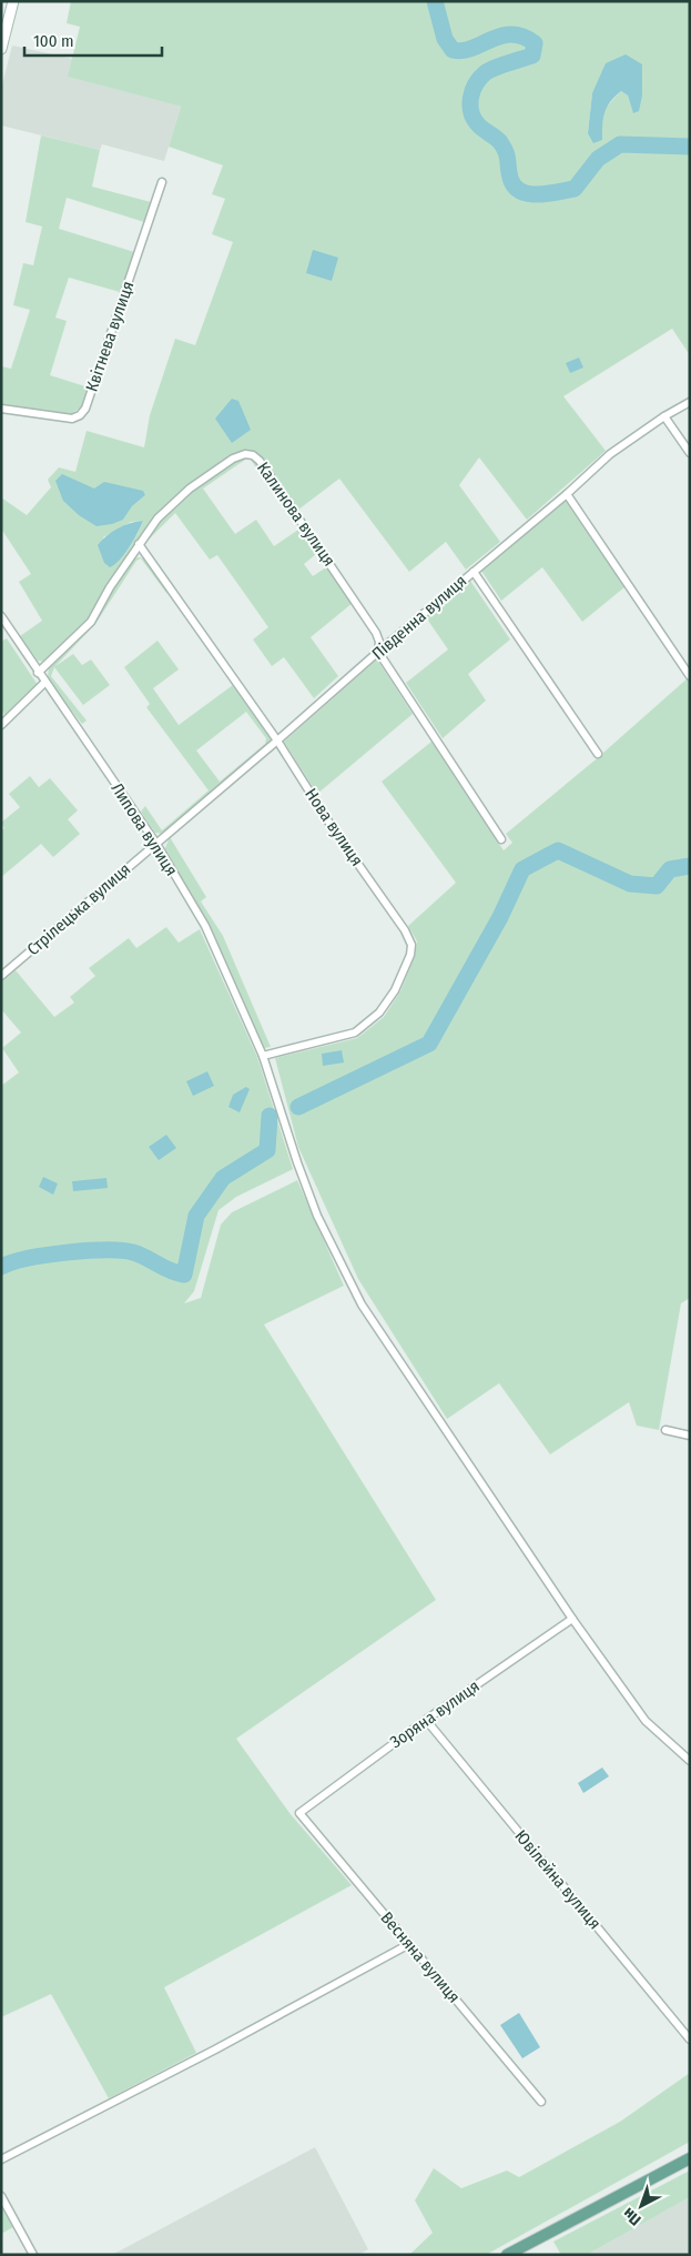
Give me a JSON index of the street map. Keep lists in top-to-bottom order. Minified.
{"streets":{"street":["Квітнева вулиця","Калинова вулиця","Південна вулиця","Нова вулиця","Липова вулиця","Стрілецька вулиця","Зоряна вулиця","Ювілейна вулиця","Весняна вулиця"]},"crossings":[["Калинова вулиця","Південна вулиця"],["Калинова вулиця","Нова вулиця"],["Калинова вулиця","Липова вулиця"],["Південна вулиця","Нова вулиця"],["Південна вулиця","Липова вулиця"],["Південна вулиця","Стрілецька вулиця"],["Нова вулиця","Липова вулиця"],["Липова вулиця","Стрілецька вулиця"],["Липова вулиця","Зоряна вулиця"],["Зоряна вулиця","Ювілейна вулиця"],["Зоряна вулиця","Весняна вулиця"]],"scale_bar":"100 m","north":"bottom left"}
